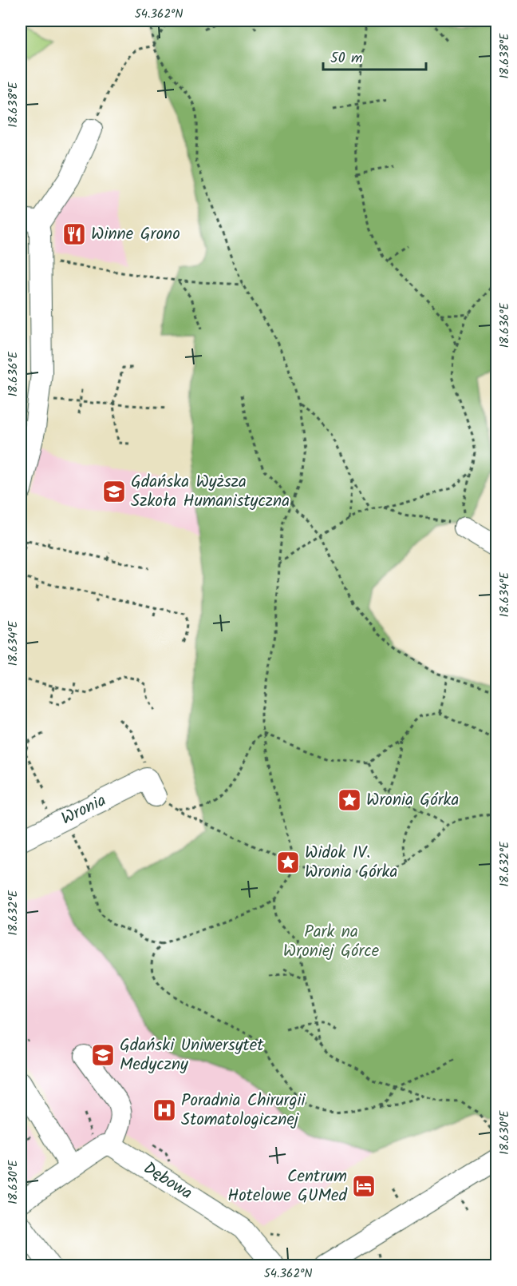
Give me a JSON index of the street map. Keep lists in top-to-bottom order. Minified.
{"streets":{"street":["Wronia","Dębowa"]},"parks":["Park na Wroniej Górce"],"places":{"restaurant":["Winne Grono"],"school or university":["Gdańska Wyższa Szkoła Humanistyczna","Gdański Uniwersytet Medyczny"],"place":["Wronia Górka","Widok IV. Wronia Górka"],"hospital":["Poradnia Chirurgii Stomatologicznej"],"hotel":["Centrum Hotelowe GUMed"]},"scale_bar":"50 m","coordinates":["54.362°N","18.638°E","18.636°E","18.634°E","18.632°E","18.630°E"]}
